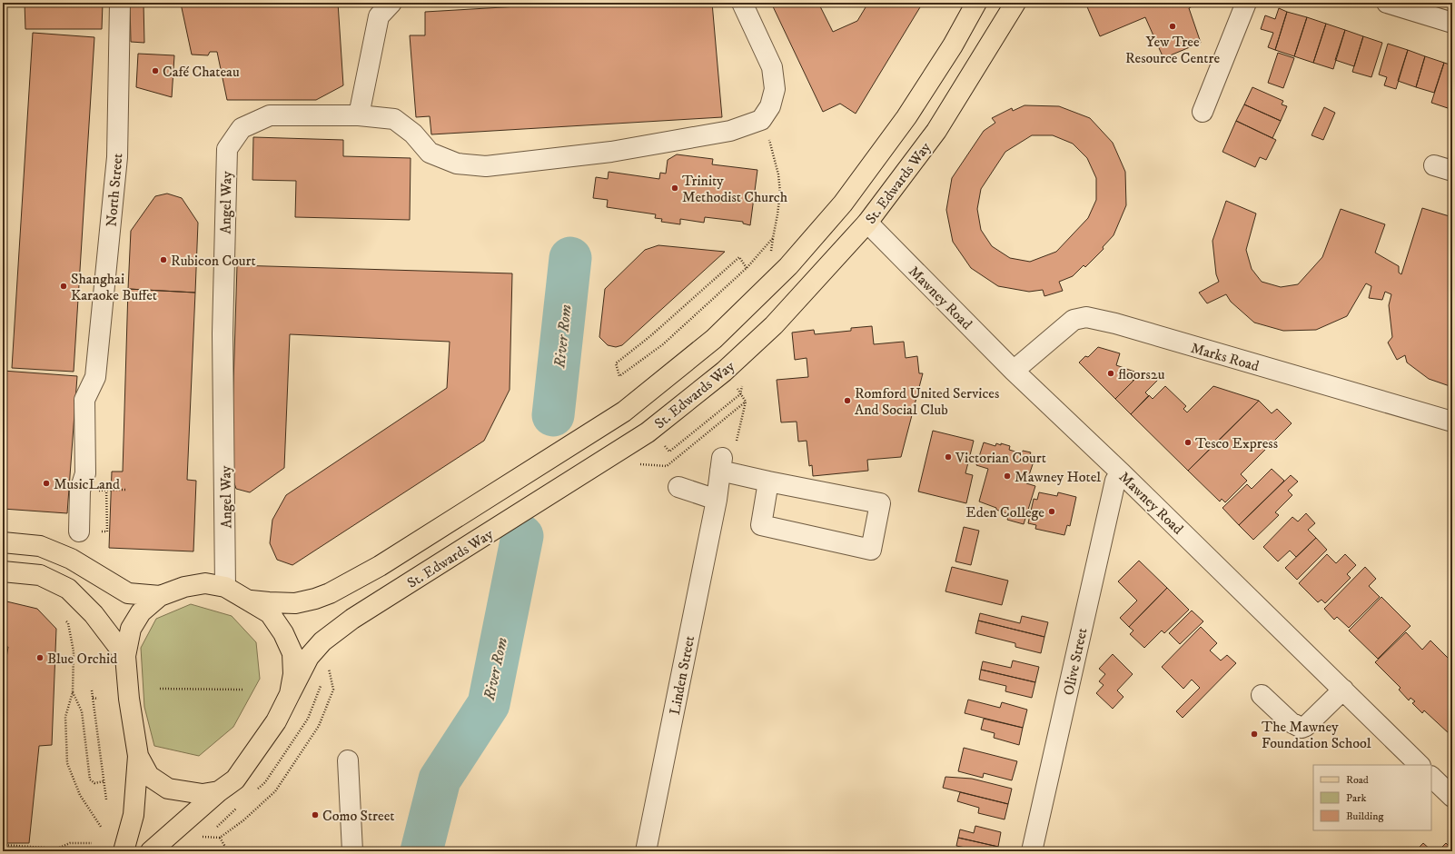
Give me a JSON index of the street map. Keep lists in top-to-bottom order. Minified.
{"streets":{"main road":["St. Edwards Way"],"street":["North Street","Angel Way","Mawney Road","Marks Road","Olive Street","Linden Street"]},"crossings":[["St. Edwards Way","Mawney Road"],["Mawney Road","Marks Road"],["Mawney Road","Olive Street"]],"water":["River Rom"],"places":["Yew Tree Resource Centre","Café Chateau","Trinity Methodist Church","Rubicon Court","Shanghai Karaoke Buffet","floors2u","Romford United Services And Social Club","Tesco Express","Victorian Court","Mawney Hotel","MusicLand","Eden College","Blue Orchid","The Mawney Foundation School","Como Street"],"legend":["Road","Park","Building"]}
